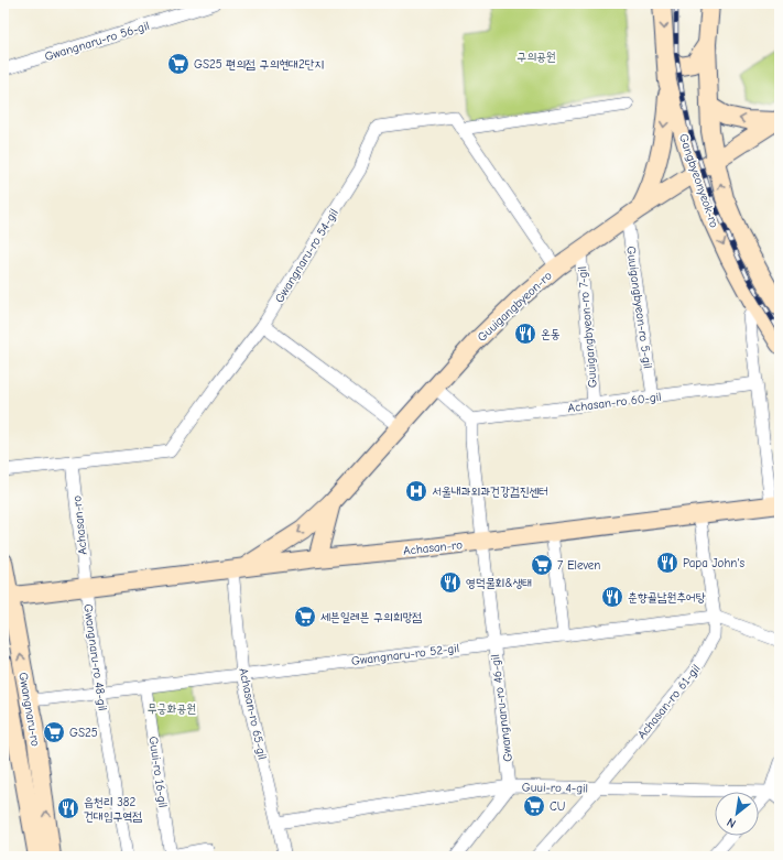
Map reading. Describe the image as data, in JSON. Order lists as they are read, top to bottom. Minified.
{"streets":{"main road":["Gangbyeonyeok-ro","Guuigangbyeon-ro","Achasan-ro","Gwangnaru-ro"],"street":["Gwangnaru-ro 56-gil","Gwangnaru-ro 54-gil","Guuigangbyeon-ro 5-gil","Guuigangbyeon-ro 7-gil","Achasan-ro 60-gil","Gwangnaru-ro 52-gil","Gwangnaru-ro 48-gil","Achasan-ro 61-gil","Gwangnaru-ro 46-gil","Achasan-ro 65-gil","Guui-ro 16-gil","Guui-ro 4-gil"]},"crossings":[["Gangbyeonyeok-ro","Guuigangbyeon-ro"],["Gwangnaru-ro 54-gil","Guuigangbyeon-ro"],["Gwangnaru-ro 54-gil","Achasan-ro"],["Guuigangbyeon-ro","Guuigangbyeon-ro 5-gil"],["Guuigangbyeon-ro","Guuigangbyeon-ro 7-gil"],["Guuigangbyeon-ro","Achasan-ro"],["Guuigangbyeon-ro 5-gil","Achasan-ro 60-gil"],["Guuigangbyeon-ro 7-gil","Achasan-ro 60-gil"],["Achasan-ro 60-gil","Gwangnaru-ro 46-gil"],["Achasan-ro","Gwangnaru-ro 48-gil"],["Achasan-ro","Achasan-ro 61-gil"],["Achasan-ro","Gwangnaru-ro 46-gil"],["Achasan-ro","Gwangnaru-ro"],["Achasan-ro","Achasan-ro 65-gil"],["Gwangnaru-ro 52-gil","Gwangnaru-ro 48-gil"],["Gwangnaru-ro 52-gil","Achasan-ro 61-gil"],["Gwangnaru-ro 52-gil","Gwangnaru-ro 46-gil"],["Gwangnaru-ro 52-gil","Gwangnaru-ro"],["Gwangnaru-ro 52-gil","Achasan-ro 65-gil"],["Gwangnaru-ro 52-gil","Guui-ro 16-gil"],["Achasan-ro 61-gil","Guui-ro 4-gil"],["Gwangnaru-ro 46-gil","Guui-ro 4-gil"],["Achasan-ro 65-gil","Guui-ro 4-gil"]],"parks":["구의공원","무궁화공원"],"places":{"supermarket":["GS25 편의점 구의현대2단지","7 Eleven","세븐일레븐 구의희망점","GS25","CU"],"restaurant":["온동","Papa John's","영덕물회&생태","춘향골남원추어탕","읍천리 382 건대입구역점"],"hospital":["서울내과외과건강검진센터"]},"north":"bottom left"}
